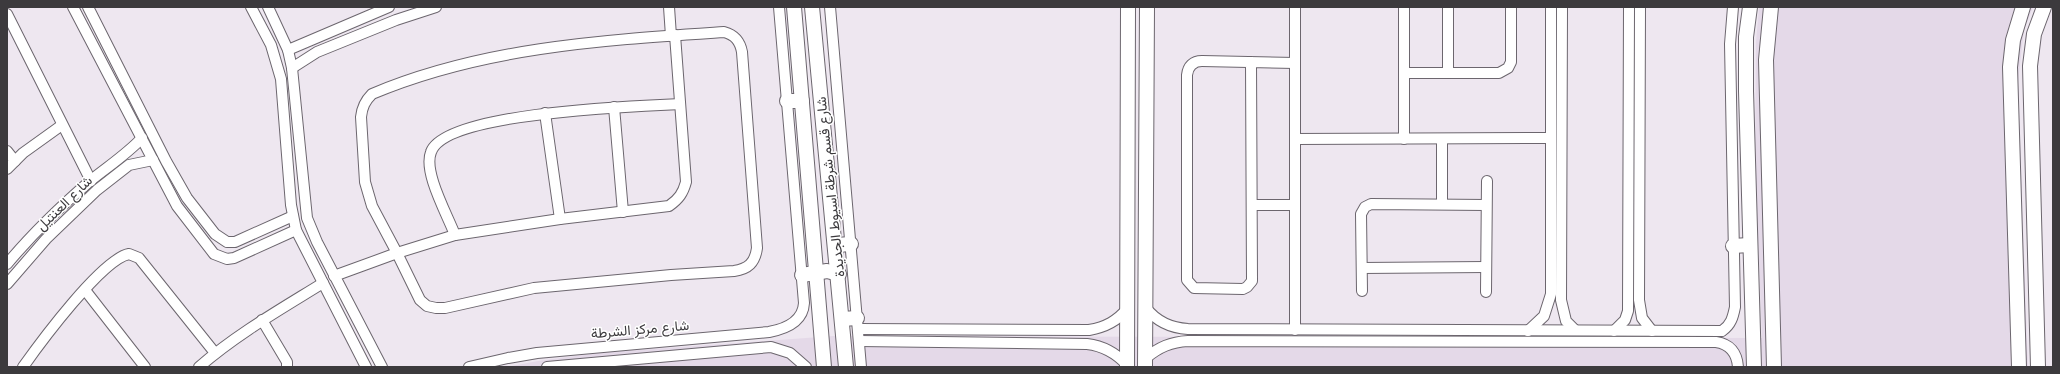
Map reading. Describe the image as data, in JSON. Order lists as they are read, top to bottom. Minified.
{"streets":{"main road":["شارع قسم شرطة اسيوط الجديدة"],"street":["شارع العنتيل","شارع مركز الشرطة"]}}
